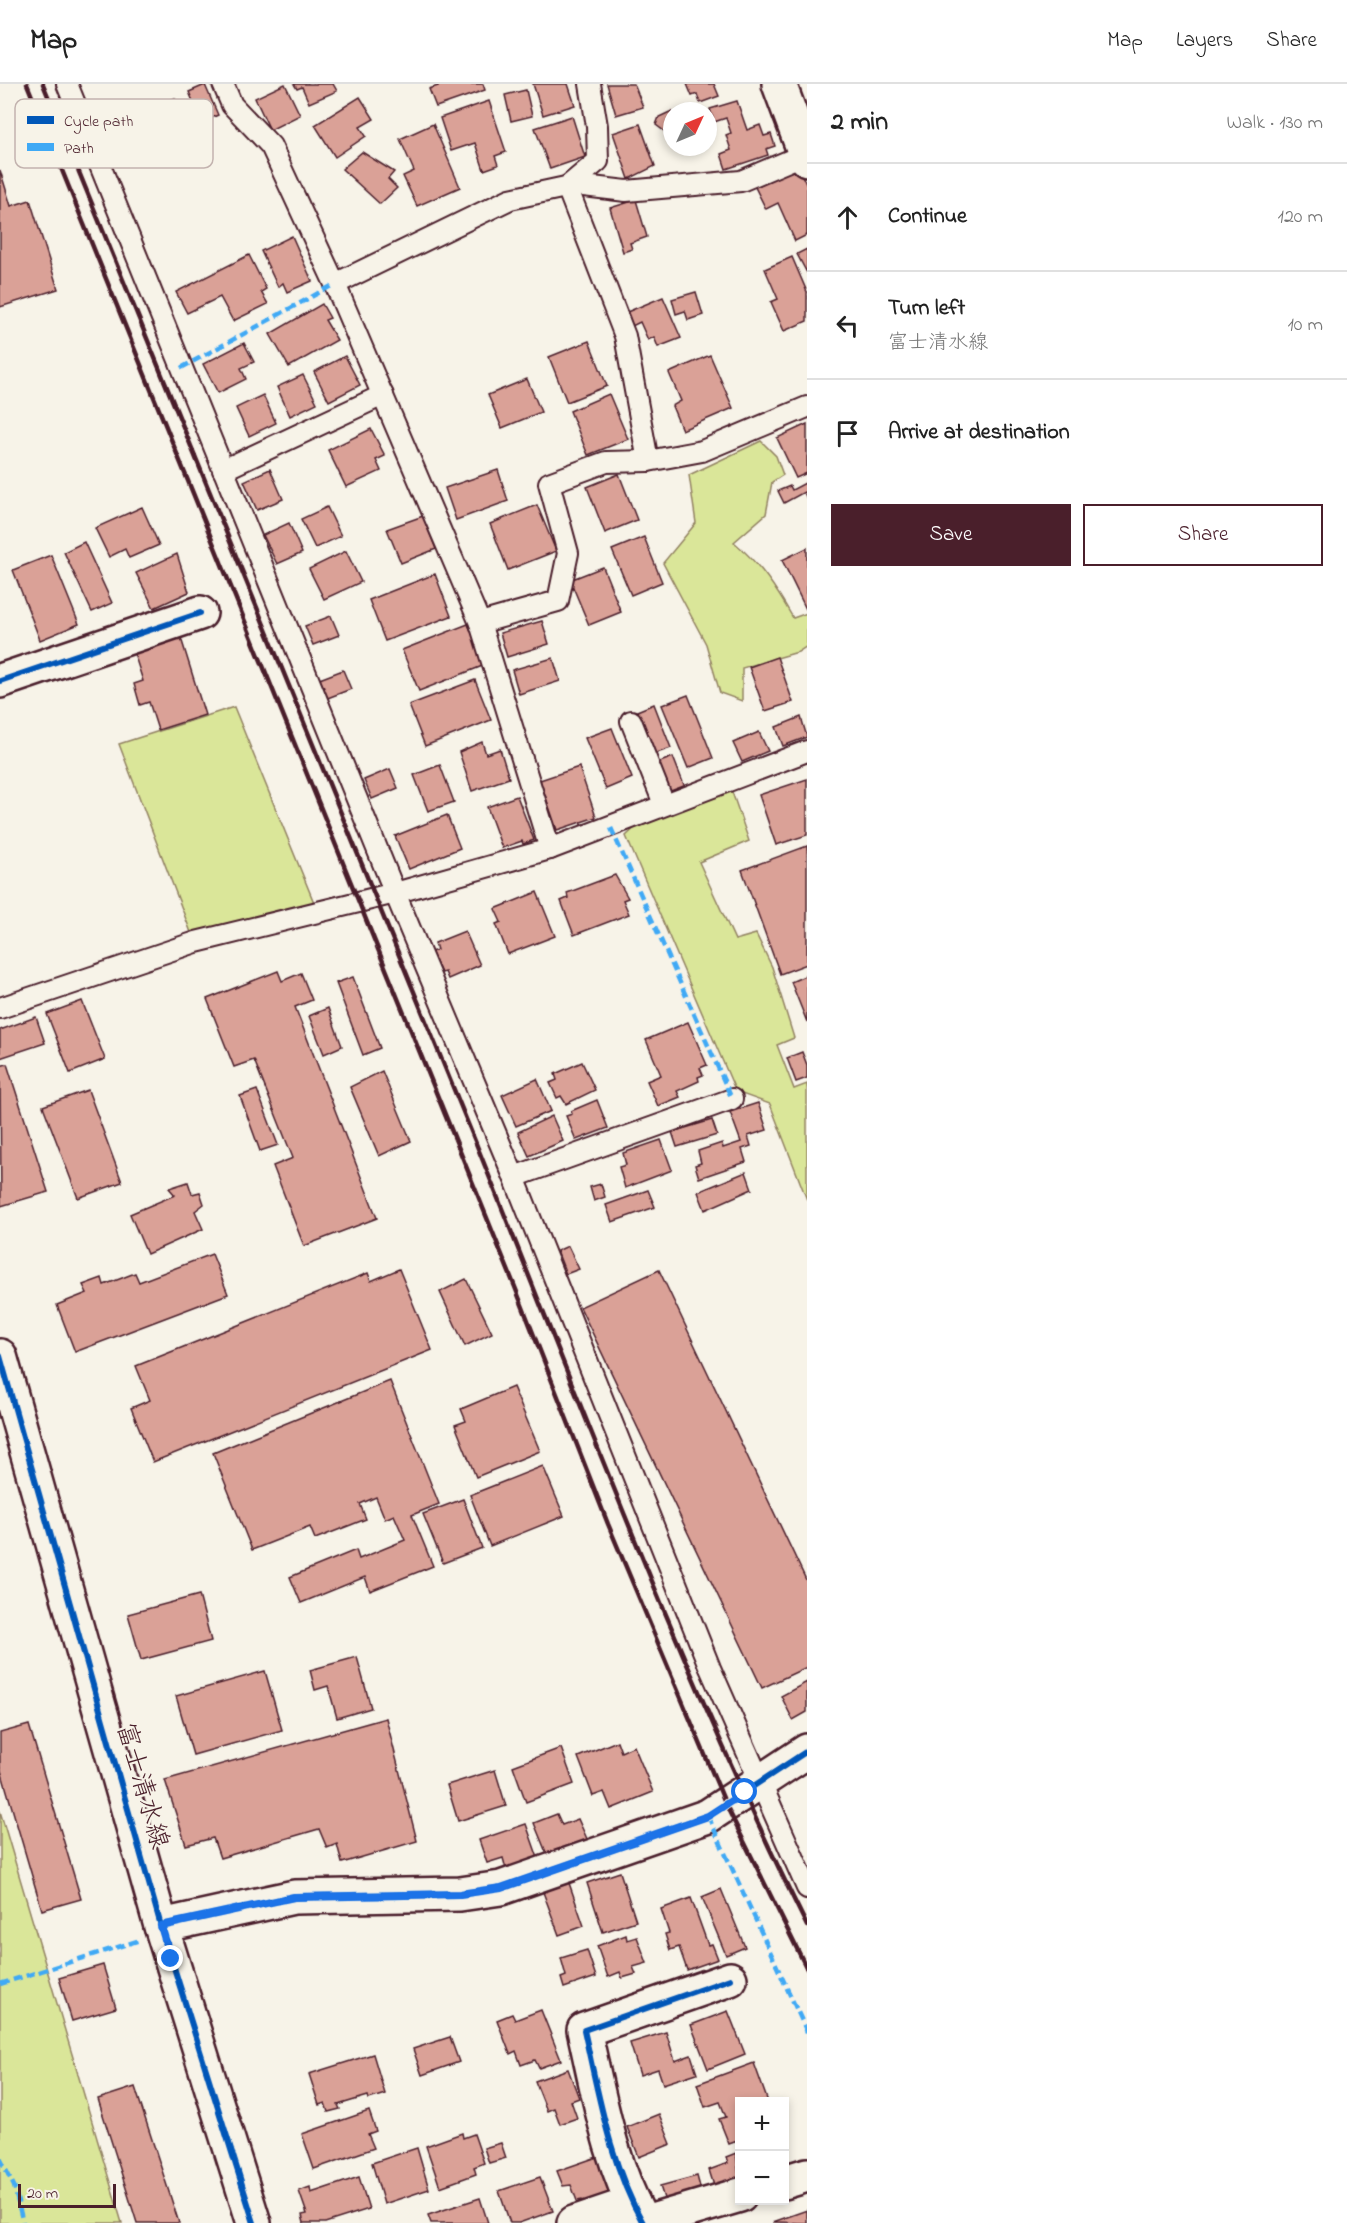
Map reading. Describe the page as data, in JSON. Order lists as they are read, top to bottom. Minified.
{"streets":{"street":["富士清水線"]},"legend":["Cycle path","Path"],"scale_bar":"20 m","north":"top right","page":{"header":"Map","nav":["Map","Layers","Share"],"heading":["2 min","Walk · 130 m"],"list":[["Continue","120 m"],["Turn left","富士清水線","10 m"],"Arrive at destination"],"buttons":["Save","Share"],"map_buttons":["+","−"],"scale":"20 m"}}
